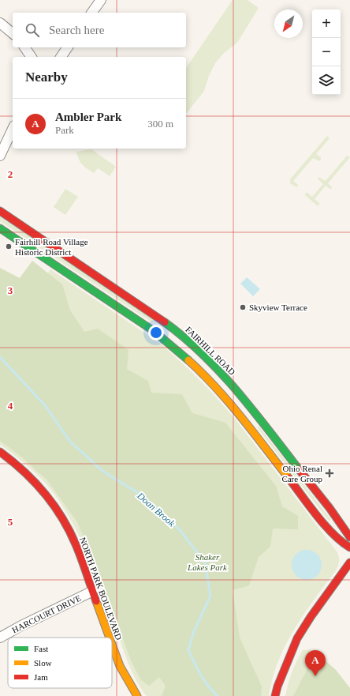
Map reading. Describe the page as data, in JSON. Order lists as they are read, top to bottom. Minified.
{"streets":{"main road":["FAIRHILL ROAD","NORTH PARK BOULEVARD"],"street":["HARCOURT DRIVE"]},"crossings":[["NORTH PARK BOULEVARD","HARCOURT DRIVE"]],"water":["Doan Brook"],"parks":["Shaker Lakes Park"],"places":{"other":["Fairhill Road Village Historic District","Skyview Terrace"],"health":["Ohio Renal Care Group"]},"legend":["Fast","Slow","Jam"],"north":"bottom left","page":{"map_buttons":["+","−"],"search":"Search here","heading":"Nearby","list":[{"mark":"A","name":"Ambler Park","note":"Park","value":"300 m"}],"pins":"A"},"grid":{"rows":["2","3","4","5"]}}
